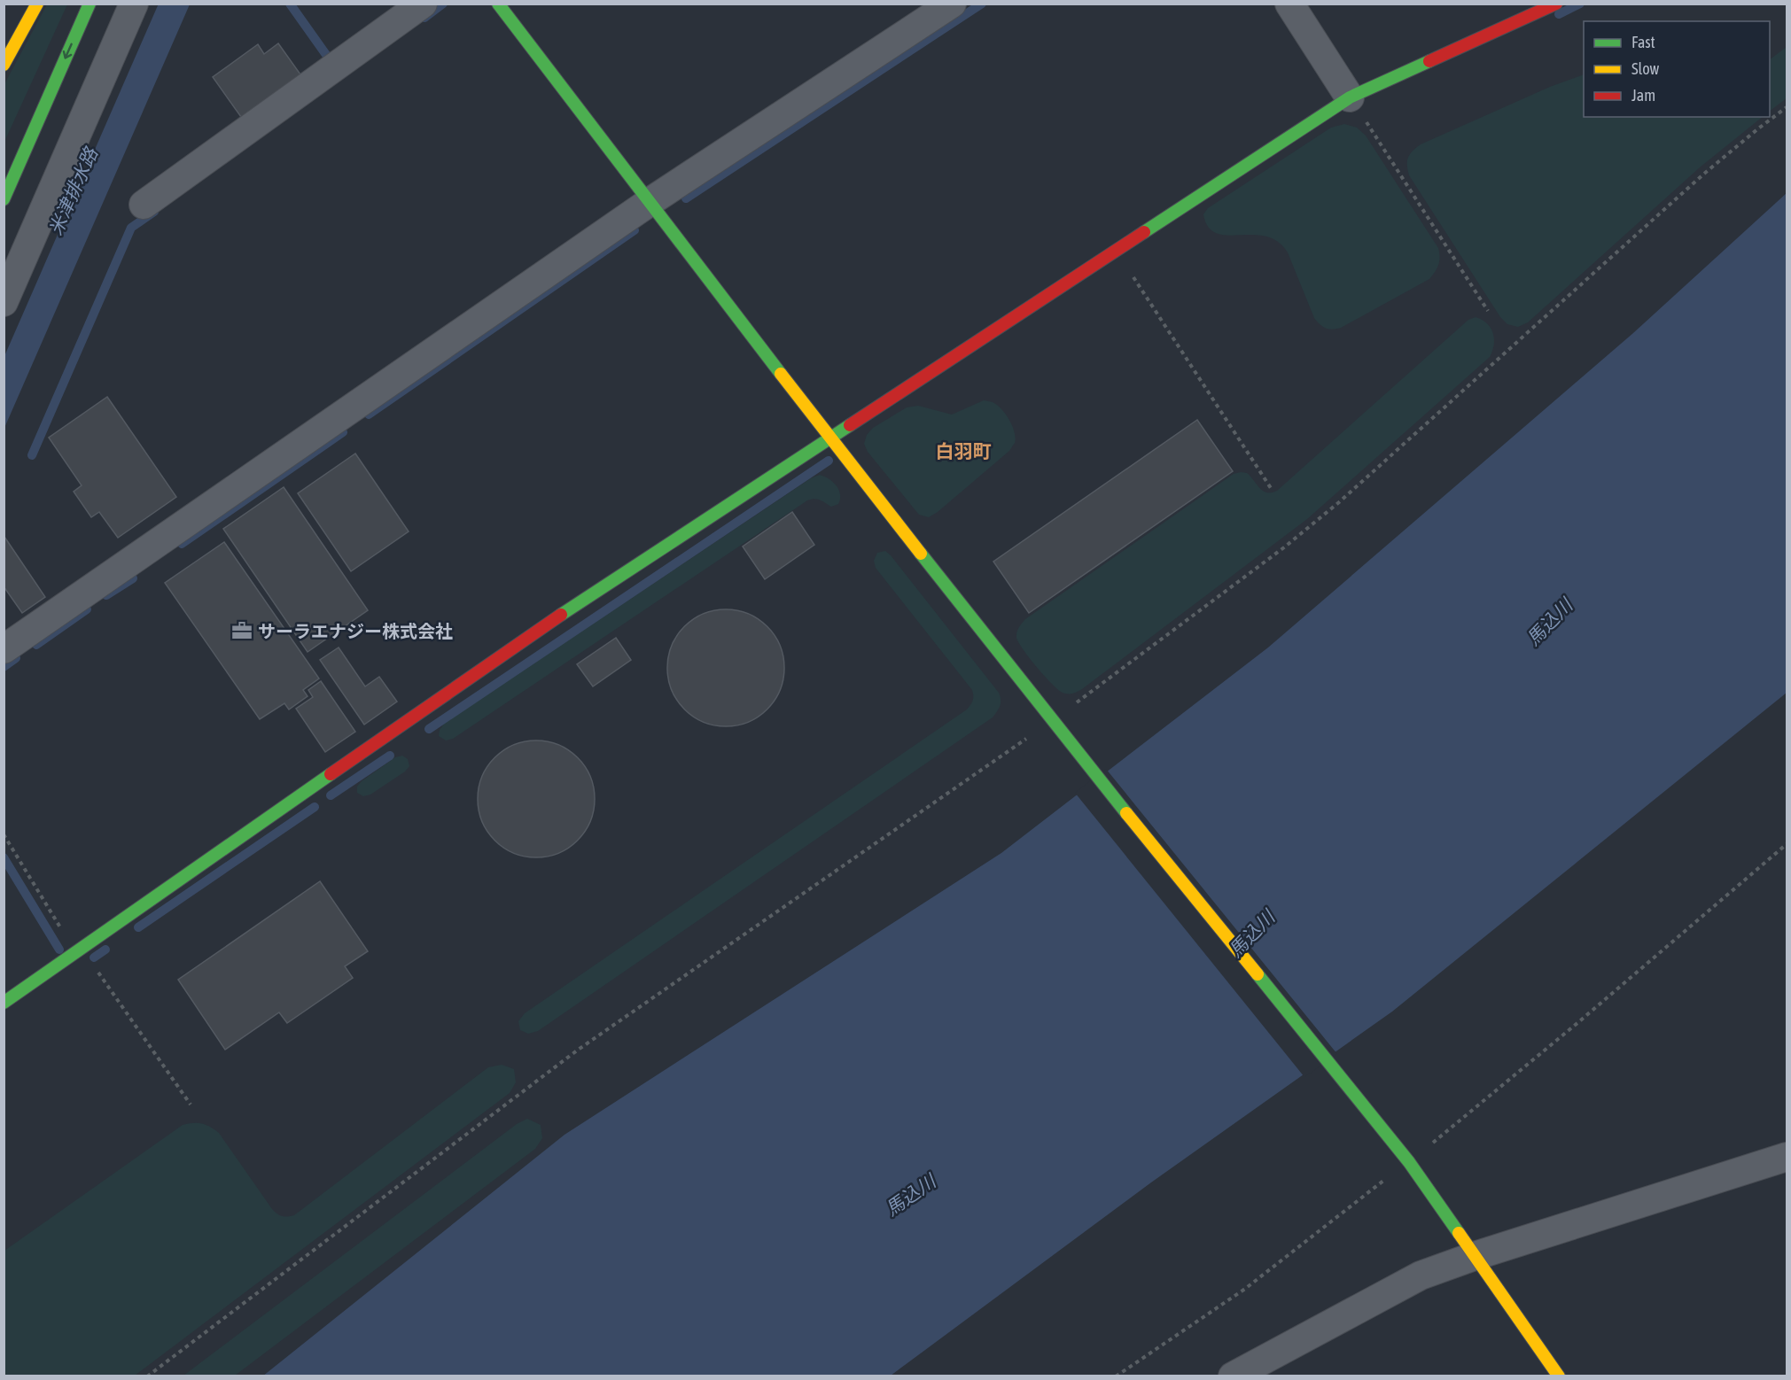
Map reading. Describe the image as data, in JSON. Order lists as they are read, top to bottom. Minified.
{"districts":["白羽町"],"water":["米津排水路","馬込川"],"places":{"office":["サーラエナジー株式会社"]},"legend":["Fast","Slow","Jam"]}
